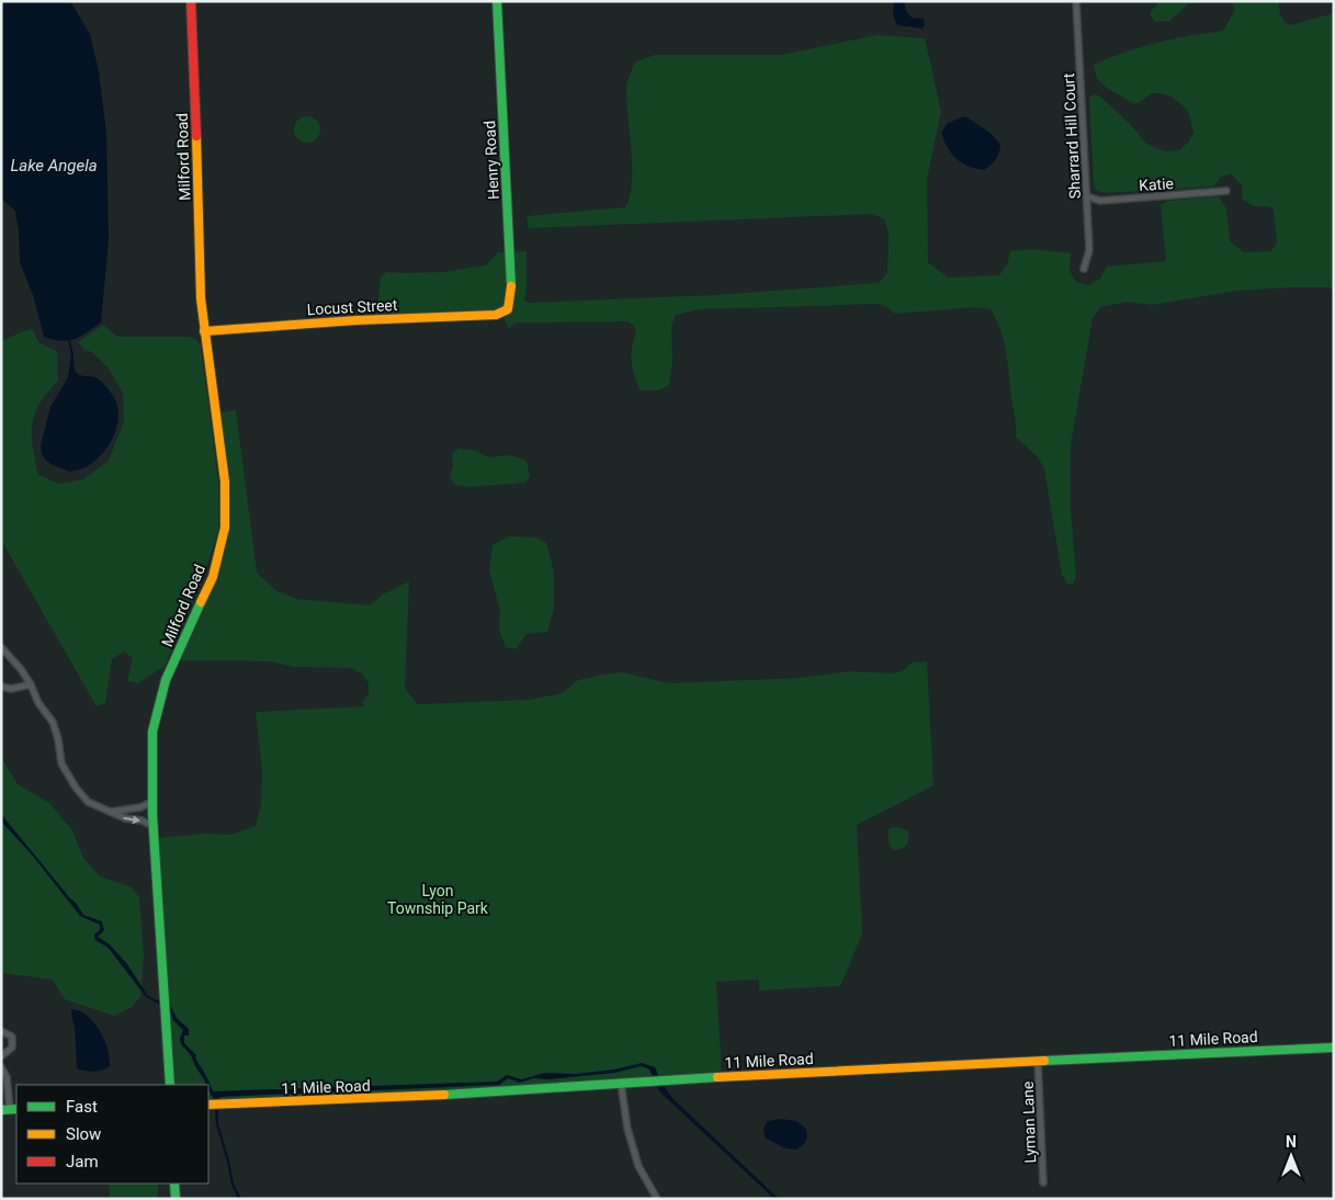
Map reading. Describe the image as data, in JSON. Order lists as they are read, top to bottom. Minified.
{"streets":{"street":["Sharrard Hill Court","Milford Road","Henry Road","Katie","Locust Street","11 Mile Road","Lyman Lane"]},"crossings":[["Sharrard Hill Court","Katie"],["Milford Road","Locust Street"],["Henry Road","Locust Street"],["11 Mile Road","Lyman Lane"]],"water":["Lake Angela"],"parks":["Lyon Township Park"],"legend":["Fast","Slow","Jam"],"north":"top"}
